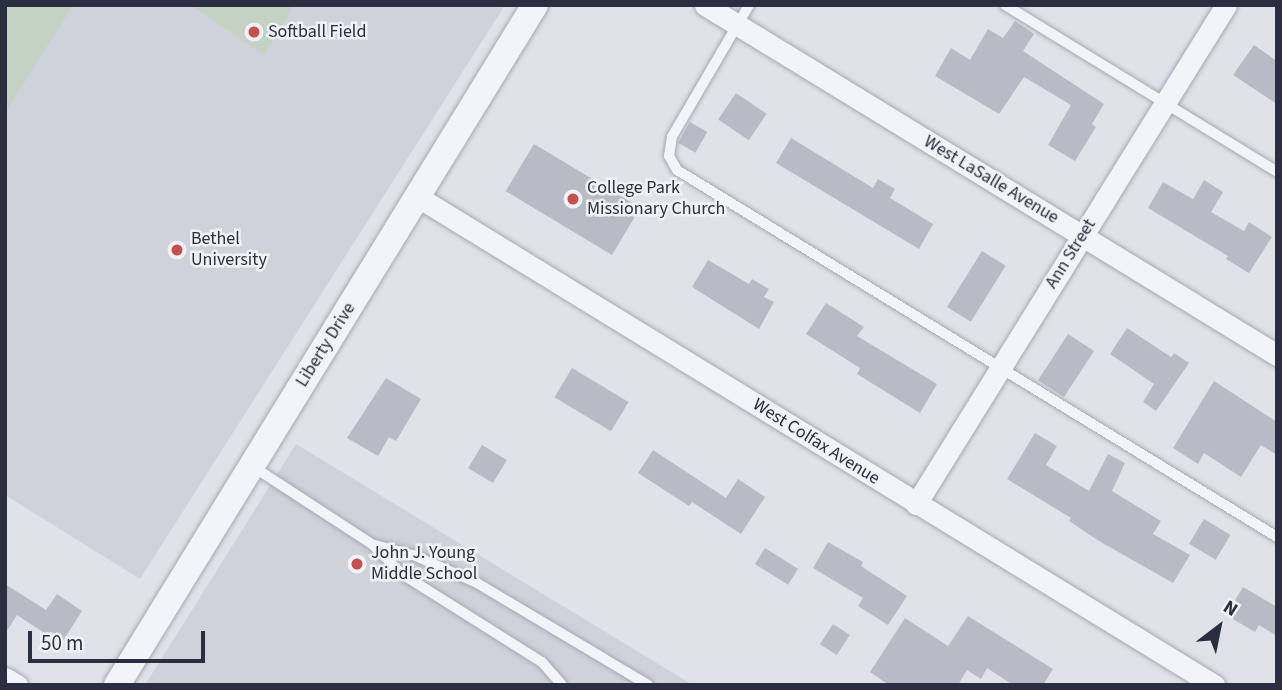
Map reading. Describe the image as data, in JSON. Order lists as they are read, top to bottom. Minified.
{"streets":{"street":["West LaSalle Avenue","Ann Street","Liberty Drive","West Colfax Avenue"]},"crossings":[["West LaSalle Avenue","Ann Street"],["Ann Street","West Colfax Avenue"],["Liberty Drive","West Colfax Avenue"]],"places":["Softball Field","College Park Missionary Church","Bethel University","John J. Young Middle School"],"scale_bar":"50 m","north":"top right"}
